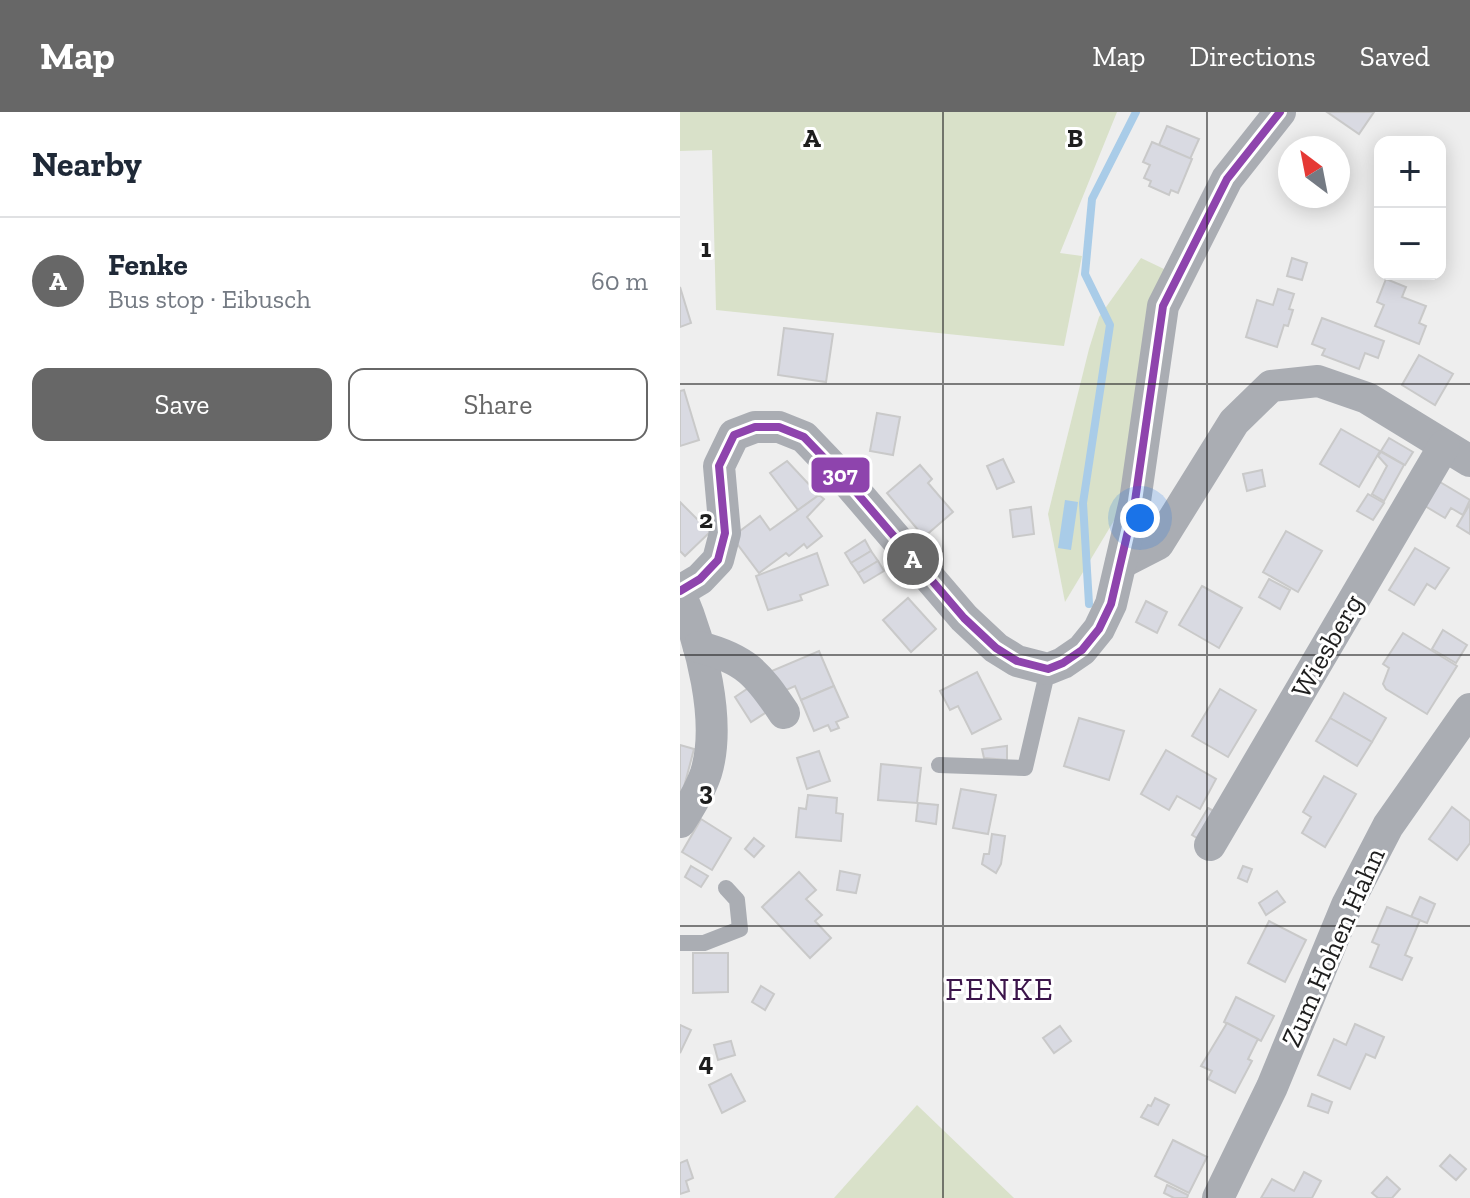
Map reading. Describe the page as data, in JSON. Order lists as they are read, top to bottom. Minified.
{"streets":{"street":["Wiesberg","Zum Hohen Hahn"]},"districts":["FENKE"],"lines":["transit line 307"],"north":"top left","page":{"header":"Map","nav":["Map","Directions","Saved"],"heading":"Nearby","map_buttons":["+","−"],"list":[{"mark":"A","name":"Fenke","note":"Bus stop · Eibusch","value":"60 m"}],"buttons":["Save","Share"],"pins":"A"},"grid":{"columns":["A","B"],"rows":["1","2","3","4"]}}
